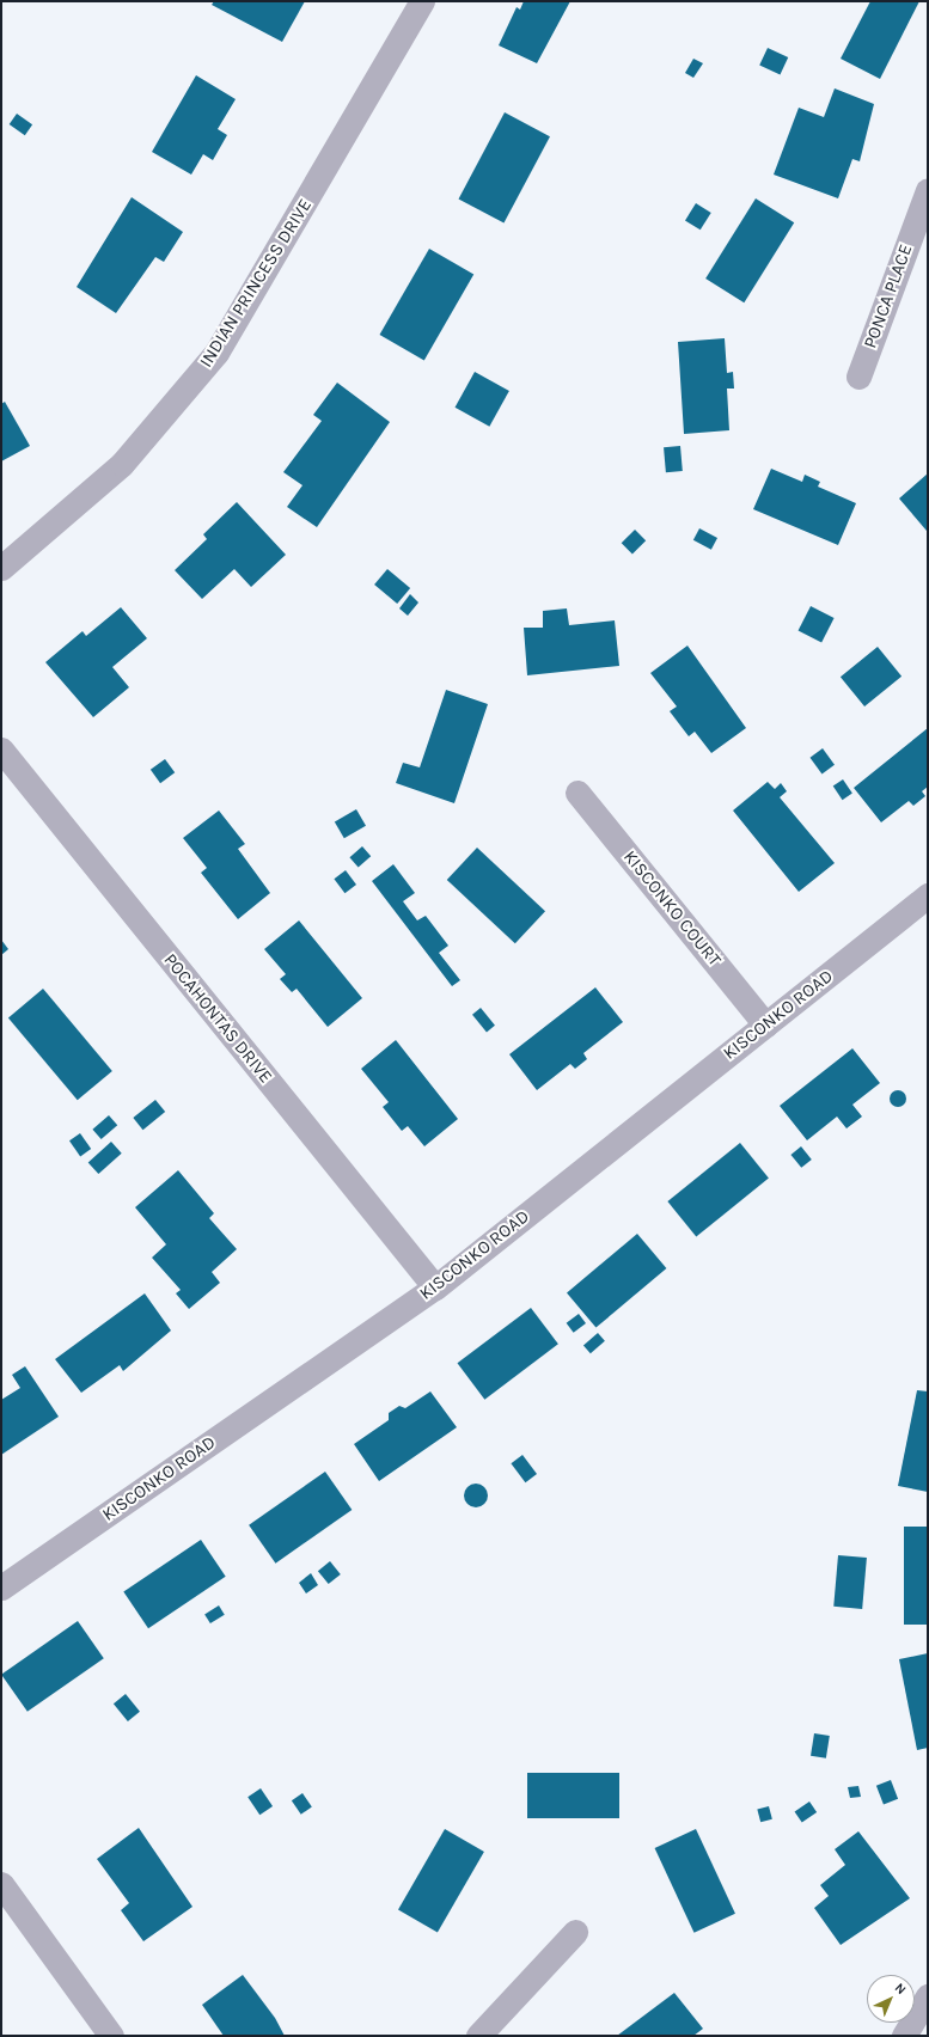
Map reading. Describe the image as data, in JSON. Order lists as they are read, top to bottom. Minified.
{"streets":{"street":["INDIAN PRINCESS DRIVE","PONCA PLACE","KISCONKO COURT","KISCONKO ROAD","POCAHONTAS DRIVE"]},"crossings":[["KISCONKO COURT","KISCONKO ROAD"],["KISCONKO ROAD","POCAHONTAS DRIVE"]],"north":"top right"}
